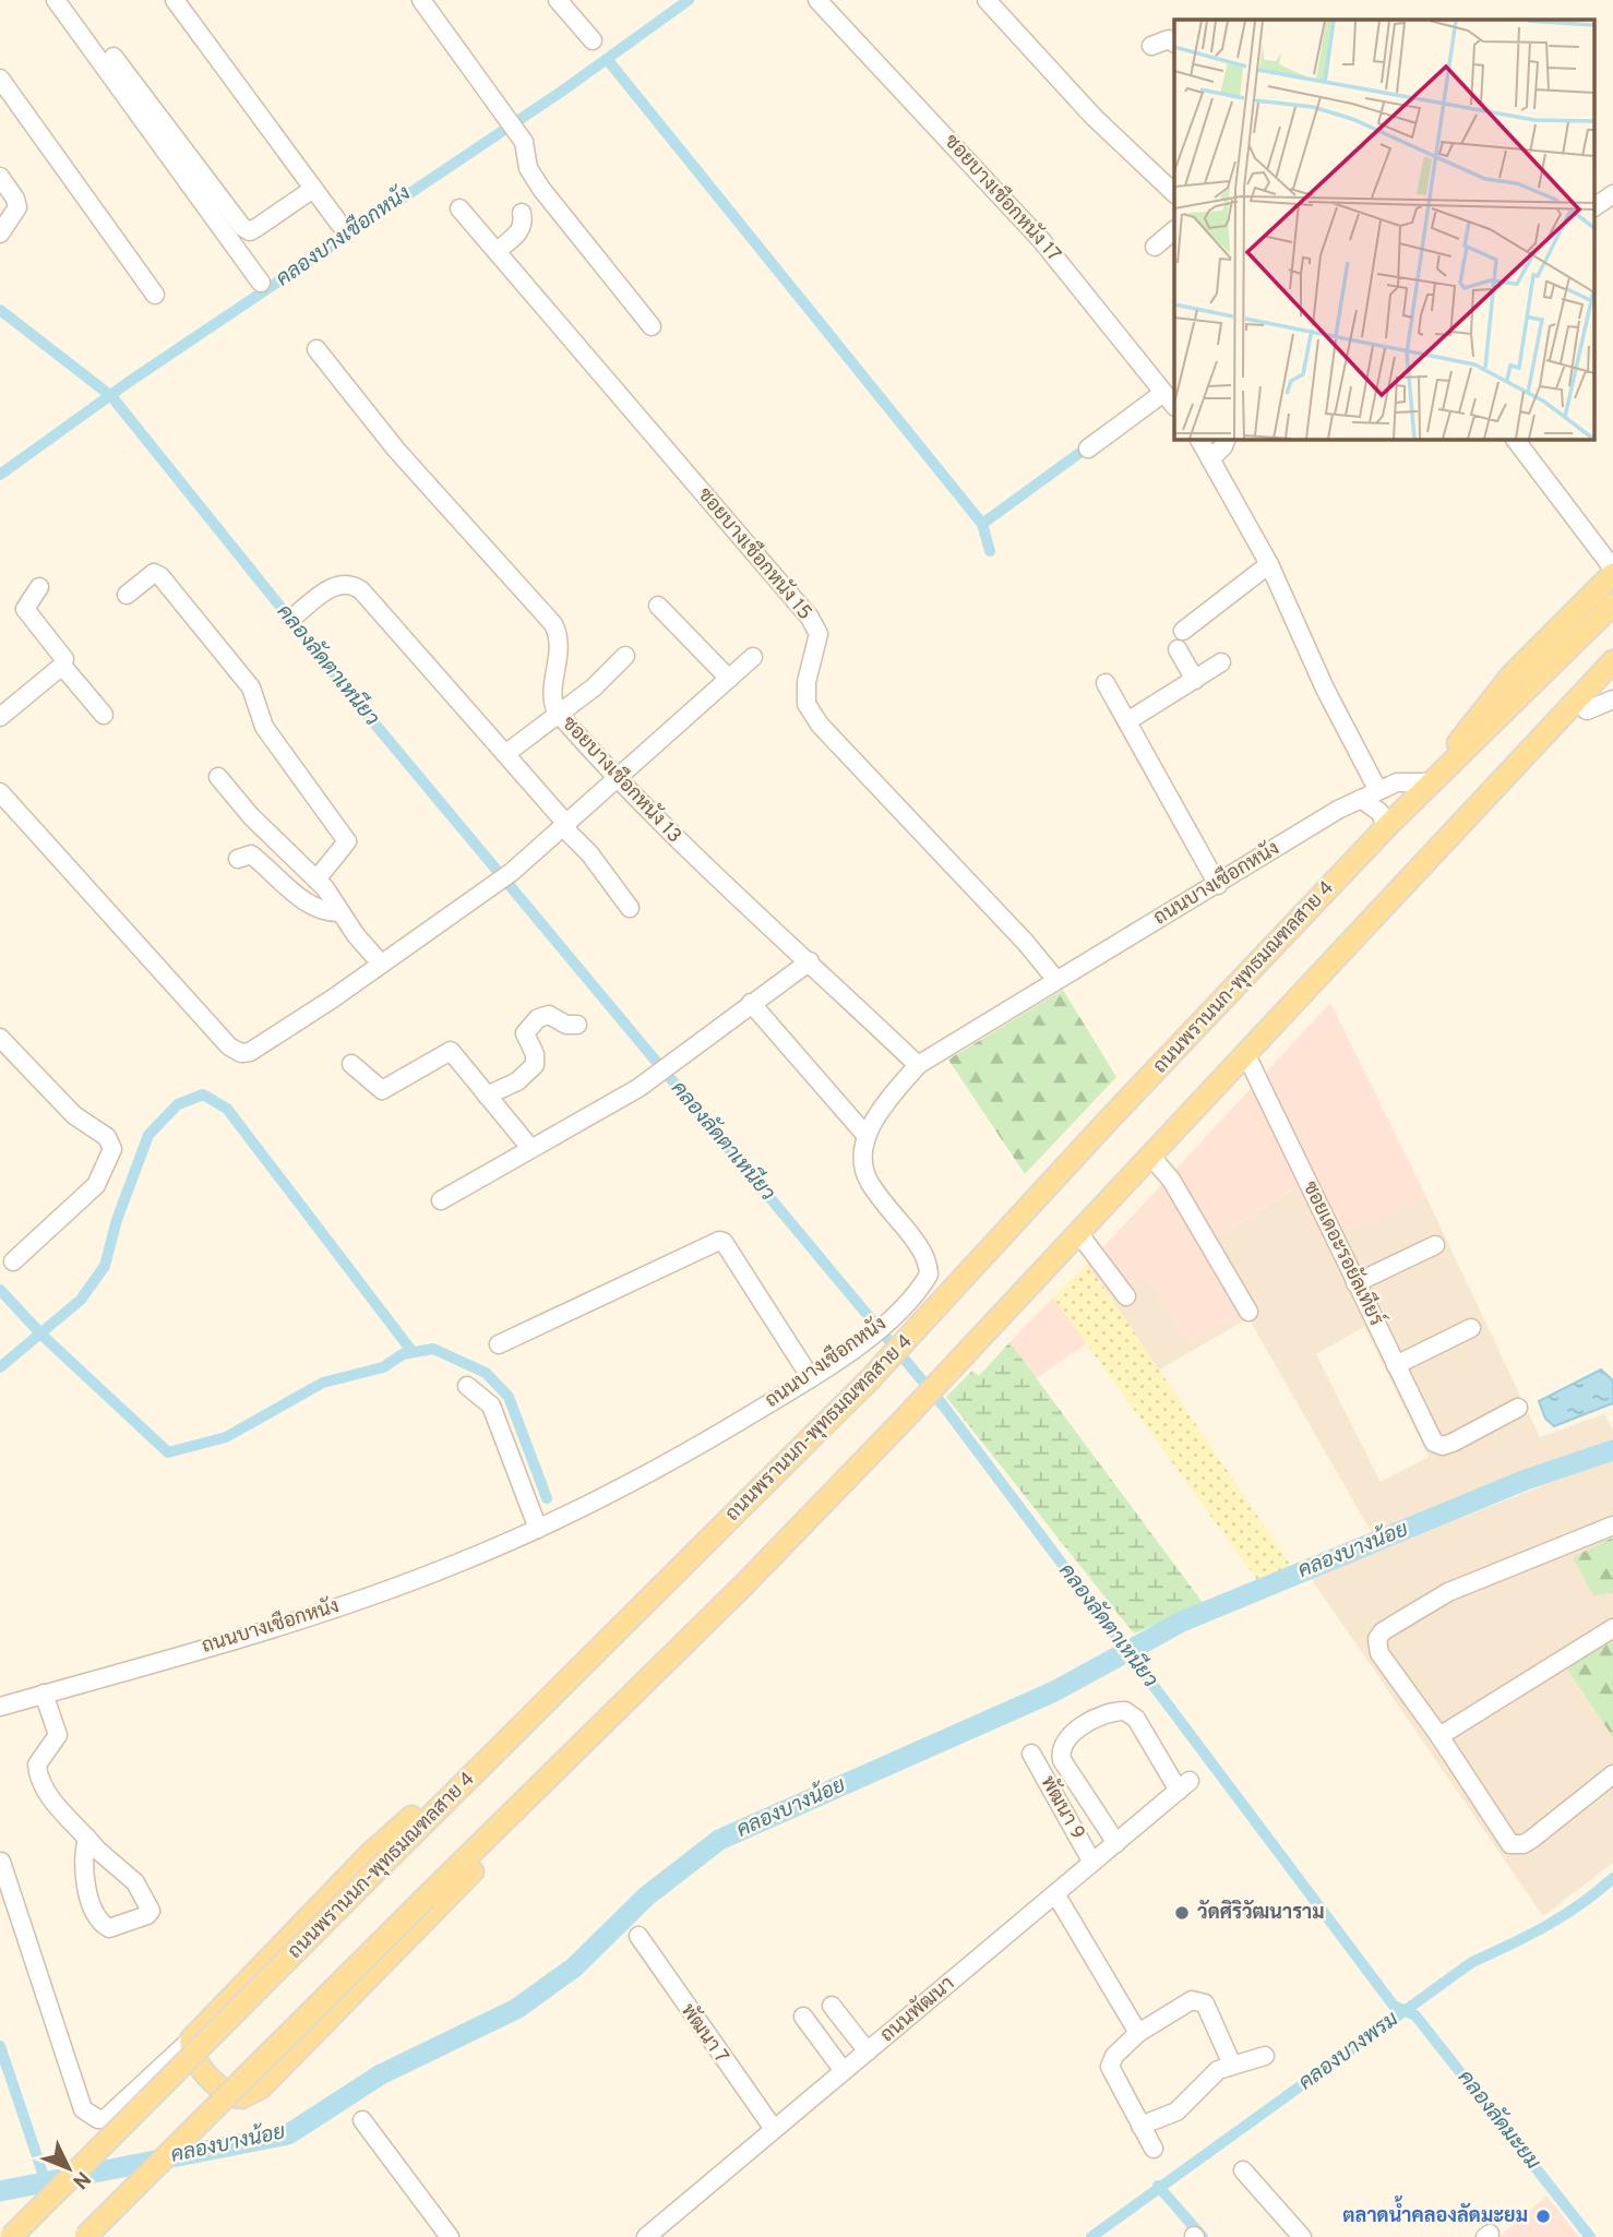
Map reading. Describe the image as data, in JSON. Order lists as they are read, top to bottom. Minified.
{"streets":{"main road":["ถนนพรานนก-พุทธมณฑลสาย 4"],"street":["ซอยบางเชือกหนัง 17","ซอยบางเชือกหนัง 15","ซอยบางเชือกหนัง 13","ถนนบางเชือกหนัง","ซอยเดอะรอยัลเทียร์","พัฒนา 9","ถนนพัฒนา","พัฒนา 7"]},"crossings":[["ซอยบางเชือกหนัง 15","ถนนบางเชือกหนัง"],["ซอยบางเชือกหนัง 13","ถนนบางเชือกหนัง"],["ถนนบางเชือกหนัง","ถนนพรานนก-พุทธมณฑลสาย 4"],["พัฒนา 9","ถนนพัฒนา"],["ถนนพัฒนา","พัฒนา 7"]],"water":["คลองบางเชือกหนัง","คลองลัดตาเหนียว","คลองบางน้อย","คลองบางพรม","คลองลัดมะยม"],"places":["วัดศิริวัฒนาราม","ตลาดน้ำคลองลัดมะยม"],"north":"bottom right"}
